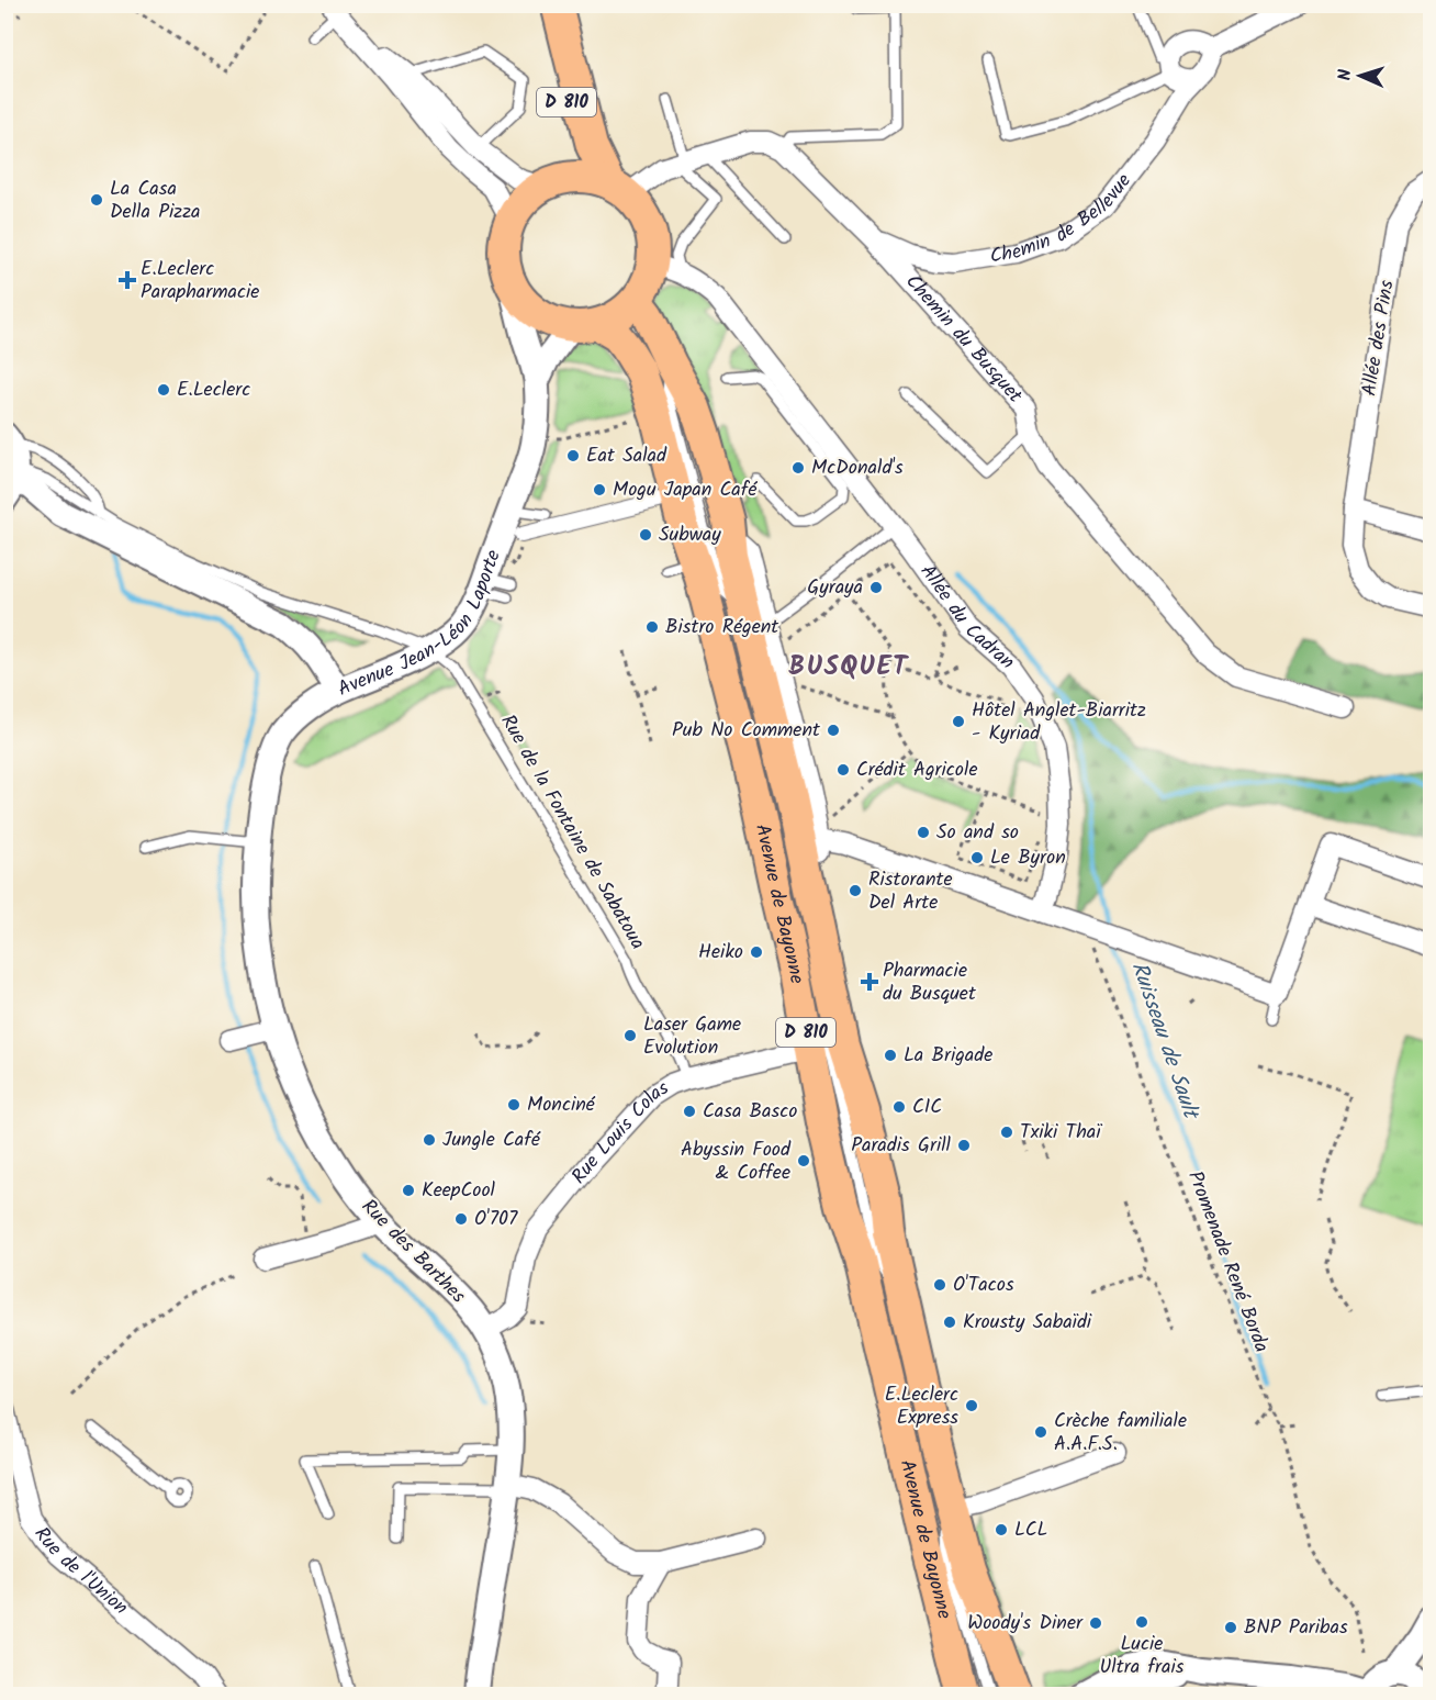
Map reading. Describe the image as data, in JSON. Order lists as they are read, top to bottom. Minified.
{"streets":{"main road":["D 810","Avenue de Bayonne"],"street":["Chemin de Bellevue","Allée des Pins","Chemin du Busquet","Avenue Jean-Léon Laporte","Allée du Cadran","Rue Louis Colas","Rue des Barthes","Rue de l'Union"],"lane":["Rue de la Fontaine de Sabatoua"],"path":["Promenade René Borda"]},"crossings":[["D 810","Avenue Jean-Léon Laporte"],["D 810","Allée du Cadran"],["D 810","Avenue de Bayonne"],["Chemin de Bellevue","Chemin du Busquet"],["Avenue Jean-Léon Laporte","Allée du Cadran"],["Avenue Jean-Léon Laporte","Rue de la Fontaine de Sabatoua"],["Avenue Jean-Léon Laporte","Avenue de Bayonne"],["Avenue Jean-Léon Laporte","Rue des Barthes"],["Allée du Cadran","Avenue de Bayonne"],["Rue de la Fontaine de Sabatoua","Rue Louis Colas"],["Avenue de Bayonne","Rue Louis Colas"],["Rue Louis Colas","Rue des Barthes"]],"districts":["BUSQUET"],"water":["Ruisseau de Sault"],"places":{"other":["La Casa Della Pizza","E.Leclerc","Eat Salad","McDonald's","Mogu Japan Café","Subway","Gyraya","Bistro Régent","Hôtel Anglet-Biarritz - Kyriad","Pub No Comment","Crédit Agricole","So and so","Le Byron","Ristorante Del Arte","Heiko","Laser Game Evolution","La Brigade","Monciné","CIC","Casa Basco","Txiki Thaï","Jungle Café","Paradis Grill","Abyssin Food & Coffee","KeepCool","O'707","O'Tacos","Krousty Sabaïdi","E.Leclerc Express","Crèche familiale A.A.F.S.","LCL","Lucie Ultra frais","Woody's Diner","BNP Paribas"],"health":["E.Leclerc Parapharmacie","Pharmacie du Busquet"]},"north":"left"}
